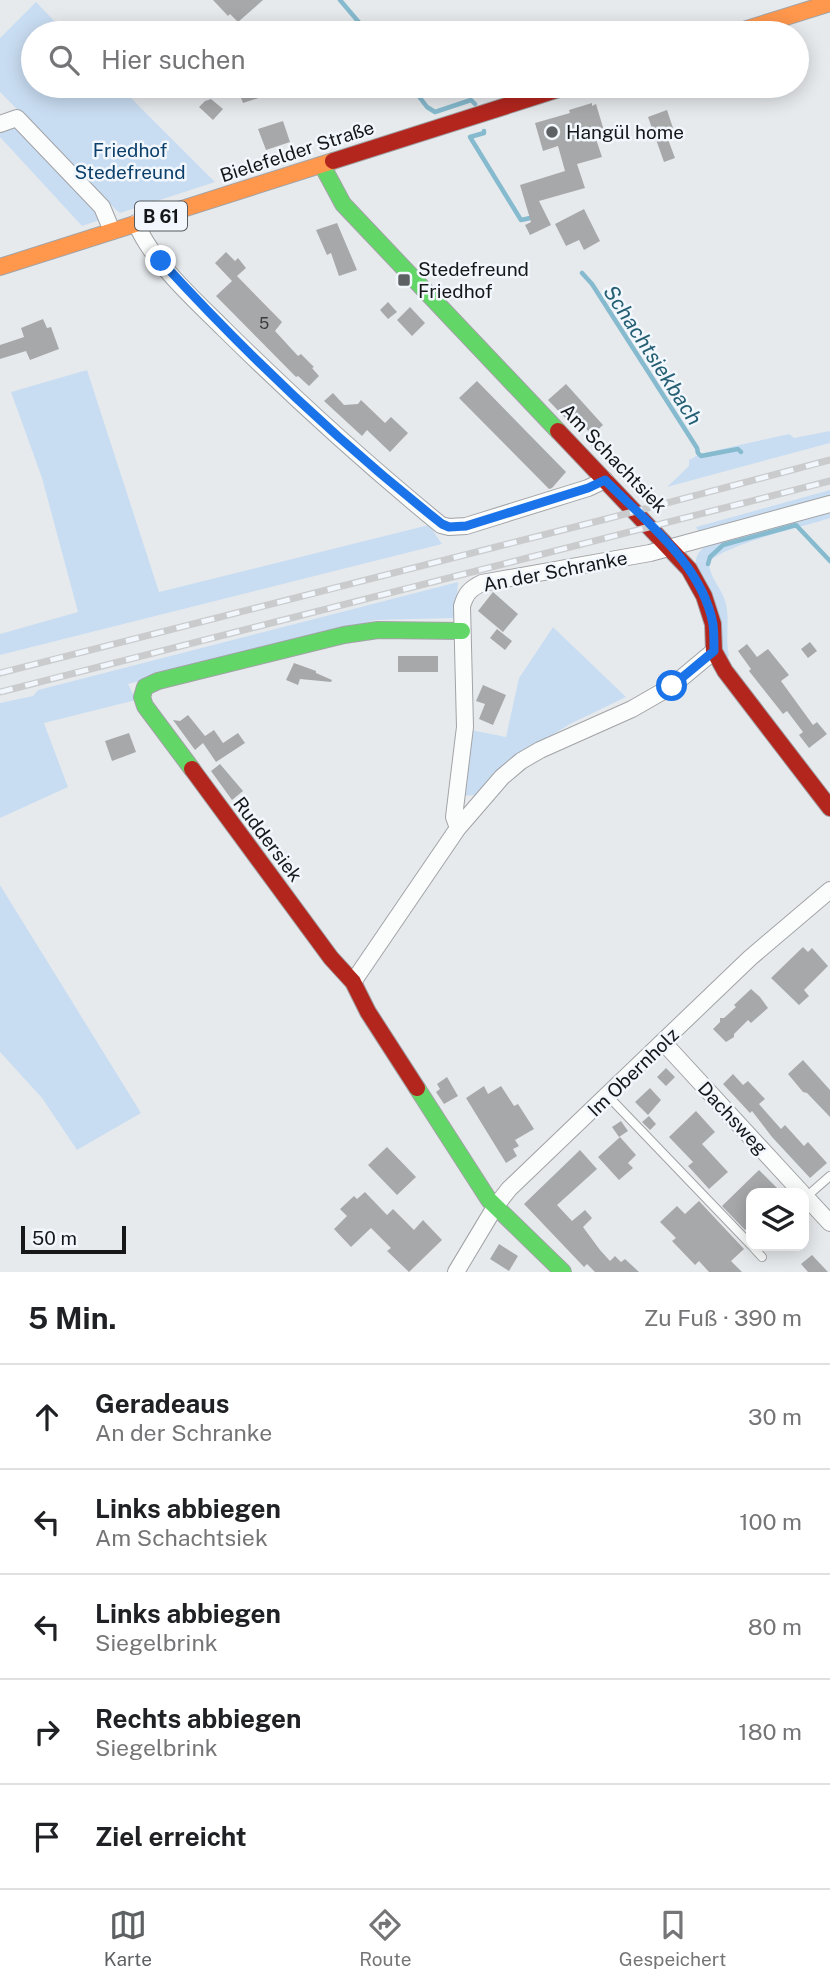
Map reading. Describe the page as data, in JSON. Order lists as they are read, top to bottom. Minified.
{"streets":{"street":["Bielefelder Straße","B 61","Am Schachtsiek","An der Schranke","Ruddersiek","Im Obernholz","Dachsweg"]},"crossings":[["Bielefelder Straße","Am Schachtsiek"],["Am Schachtsiek","An der Schranke"],["An der Schranke","Ruddersiek"],["Ruddersiek","Im Obernholz"],["Im Obernholz","Dachsweg"]],"water":["Schachtsiekbach"],"parks":["Friedhof Stedefreund"],"places":{"other":["Hangül home"],"transit":["Stedefreund Friedhof"]},"house_numbers":["5"],"scale_bar":"50 m","page":{"search":"Hier suchen","scale":"50 m","heading":["5 Min.","Zu Fuß · 390 m"],"list":[["Geradeaus","An der Schranke","30 m"],["Links abbiegen","Am Schachtsiek","100 m"],["Links abbiegen","Siegelbrink","80 m"],["Rechts abbiegen","Siegelbrink","180 m"],"Ziel erreicht"],"nav":["Karte","Route","Gespeichert"]}}
